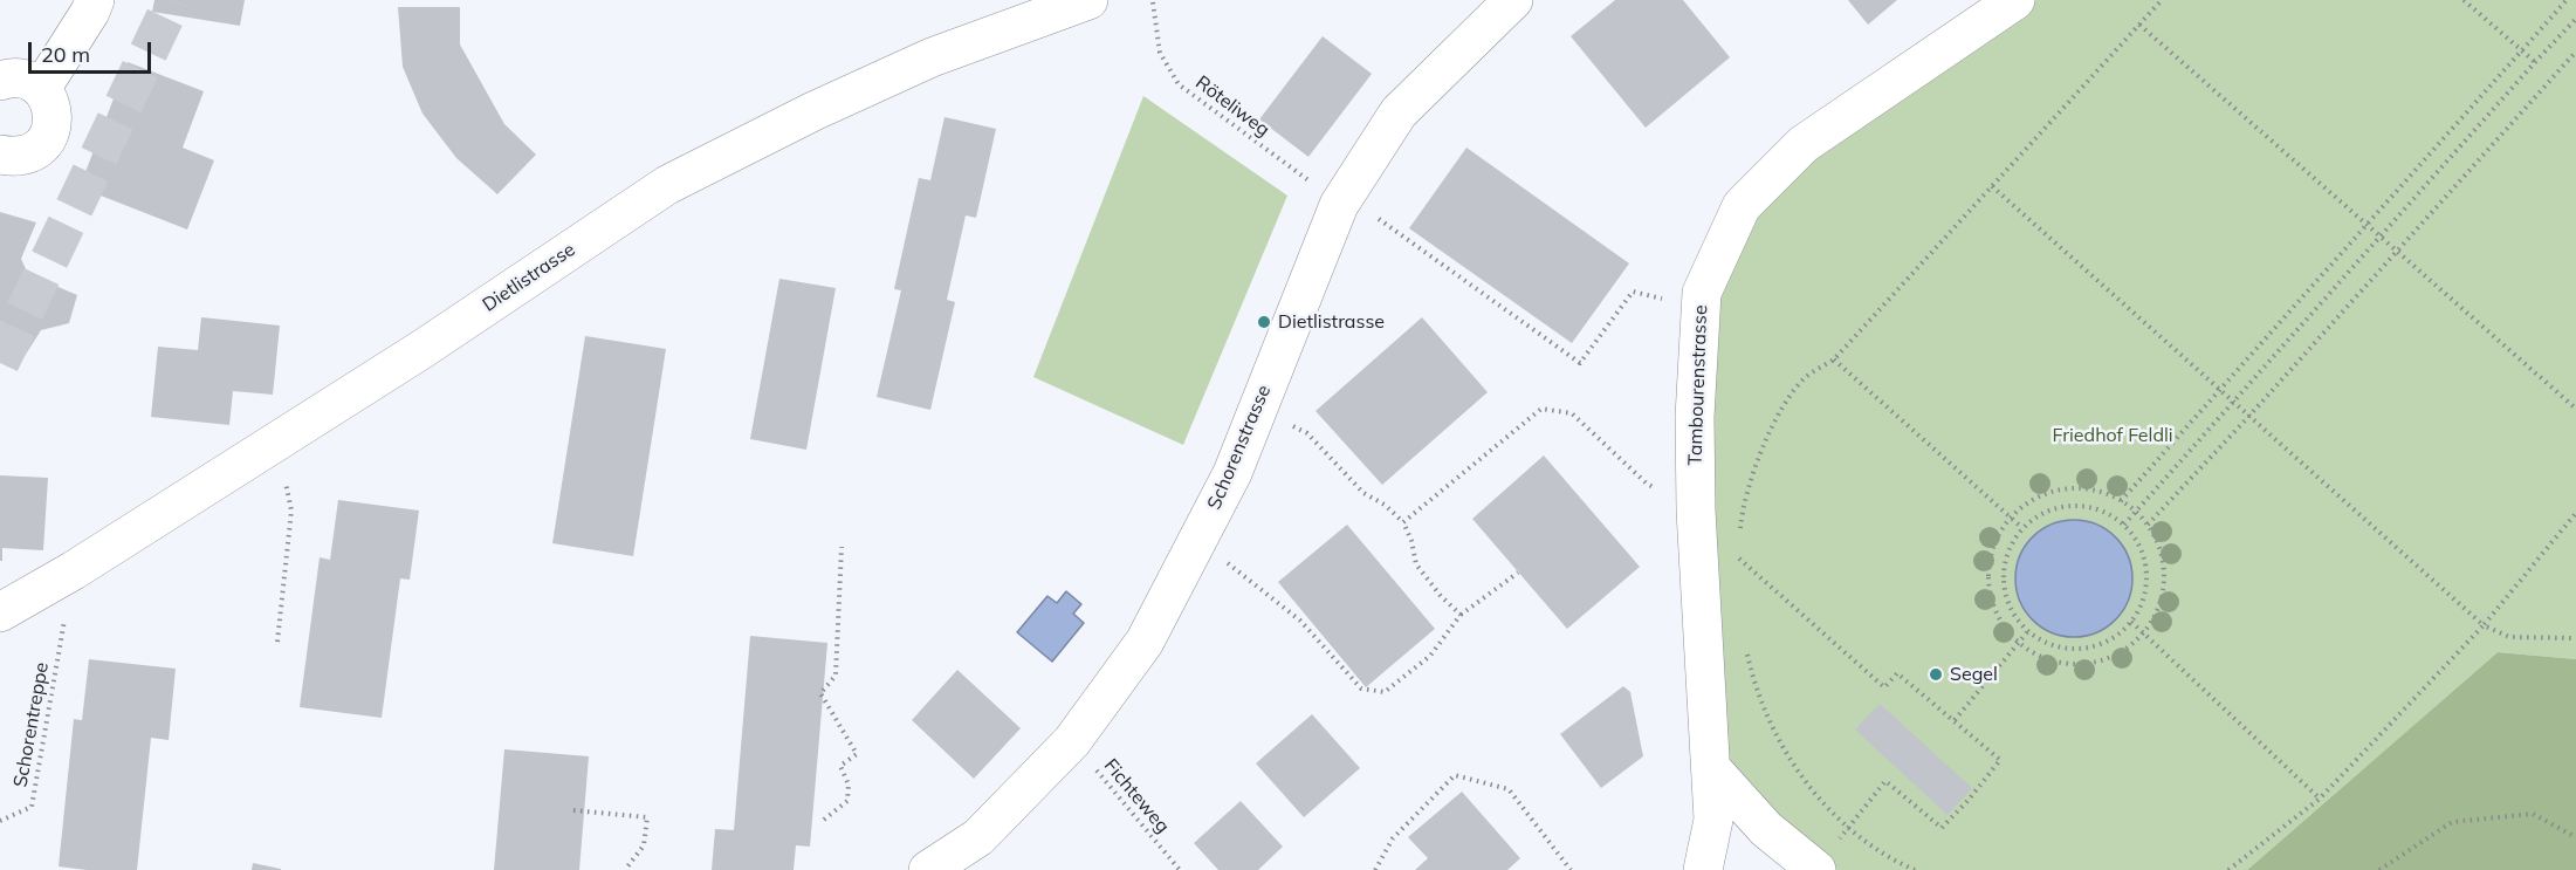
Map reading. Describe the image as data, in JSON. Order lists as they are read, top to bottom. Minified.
{"streets":{"street":["Dietlistrasse","Tambourenstrasse","Schorenstrasse"],"path":["Röteliweg","Schorentreppe","Fichteweg"]},"crossings":[["Röteliweg","Schorenstrasse"],["Schorenstrasse","Fichteweg"]],"parks":["Friedhof Feldli"],"places":["Dietlistrasse","Segel"],"scale_bar":"20 m"}
